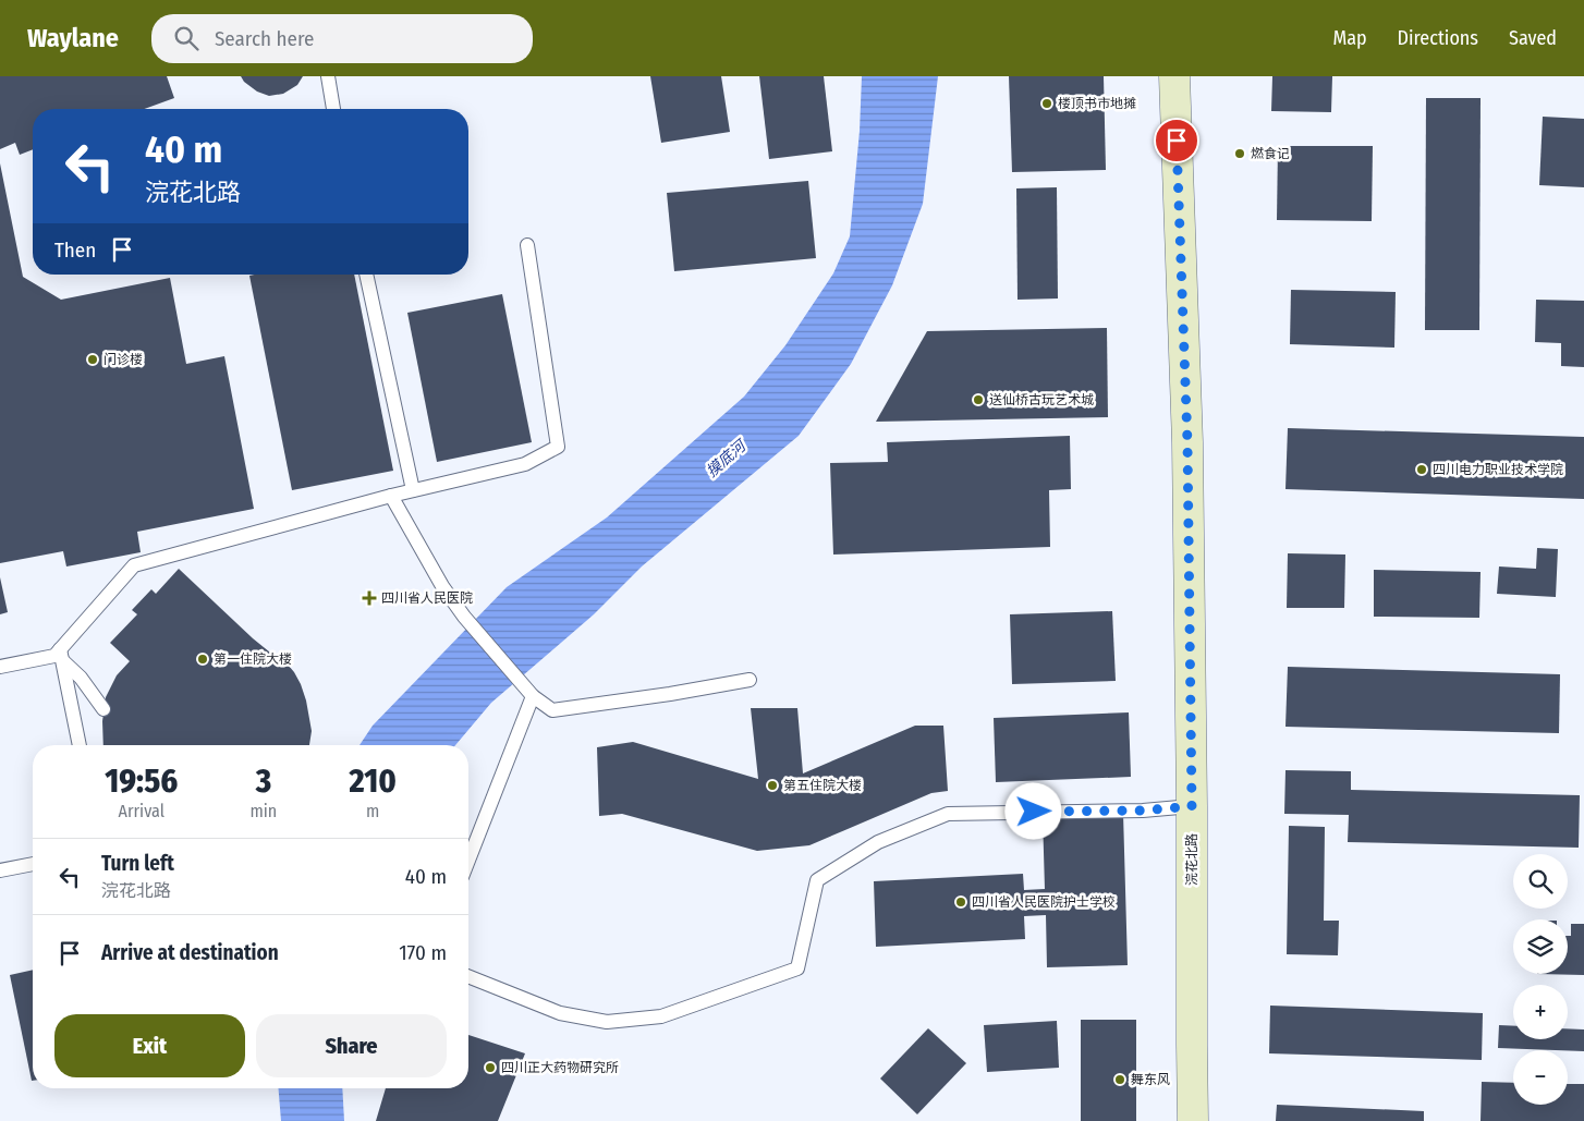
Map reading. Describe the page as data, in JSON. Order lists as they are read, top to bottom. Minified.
{"streets":{"street":["浣花北路"]},"water":["摸底河"],"places":{"other":["楼顶书市地摊","燃食记","门诊楼","送仙桥古玩艺术城","四川电力职业技术学院","第一住院大楼","第五住院大楼","四川省人民医院护士学校","四川正大药物研究所","舞东风"],"health":["四川省人民医院"]},"page":{"header":"Waylane","search":"Search here","nav":["Map","Directions","Saved"],"turn":["40 m","浣花北路"],"then":"Then","eta":["19:56","Arrival","3","min","210","m"],"list":[{"name":"Turn left","note":"浣花北路","value":"40 m"},{"name":"Arrive at destination","value":"170 m"}],"map_buttons":["+","−"],"buttons":["Exit","Share"]}}
